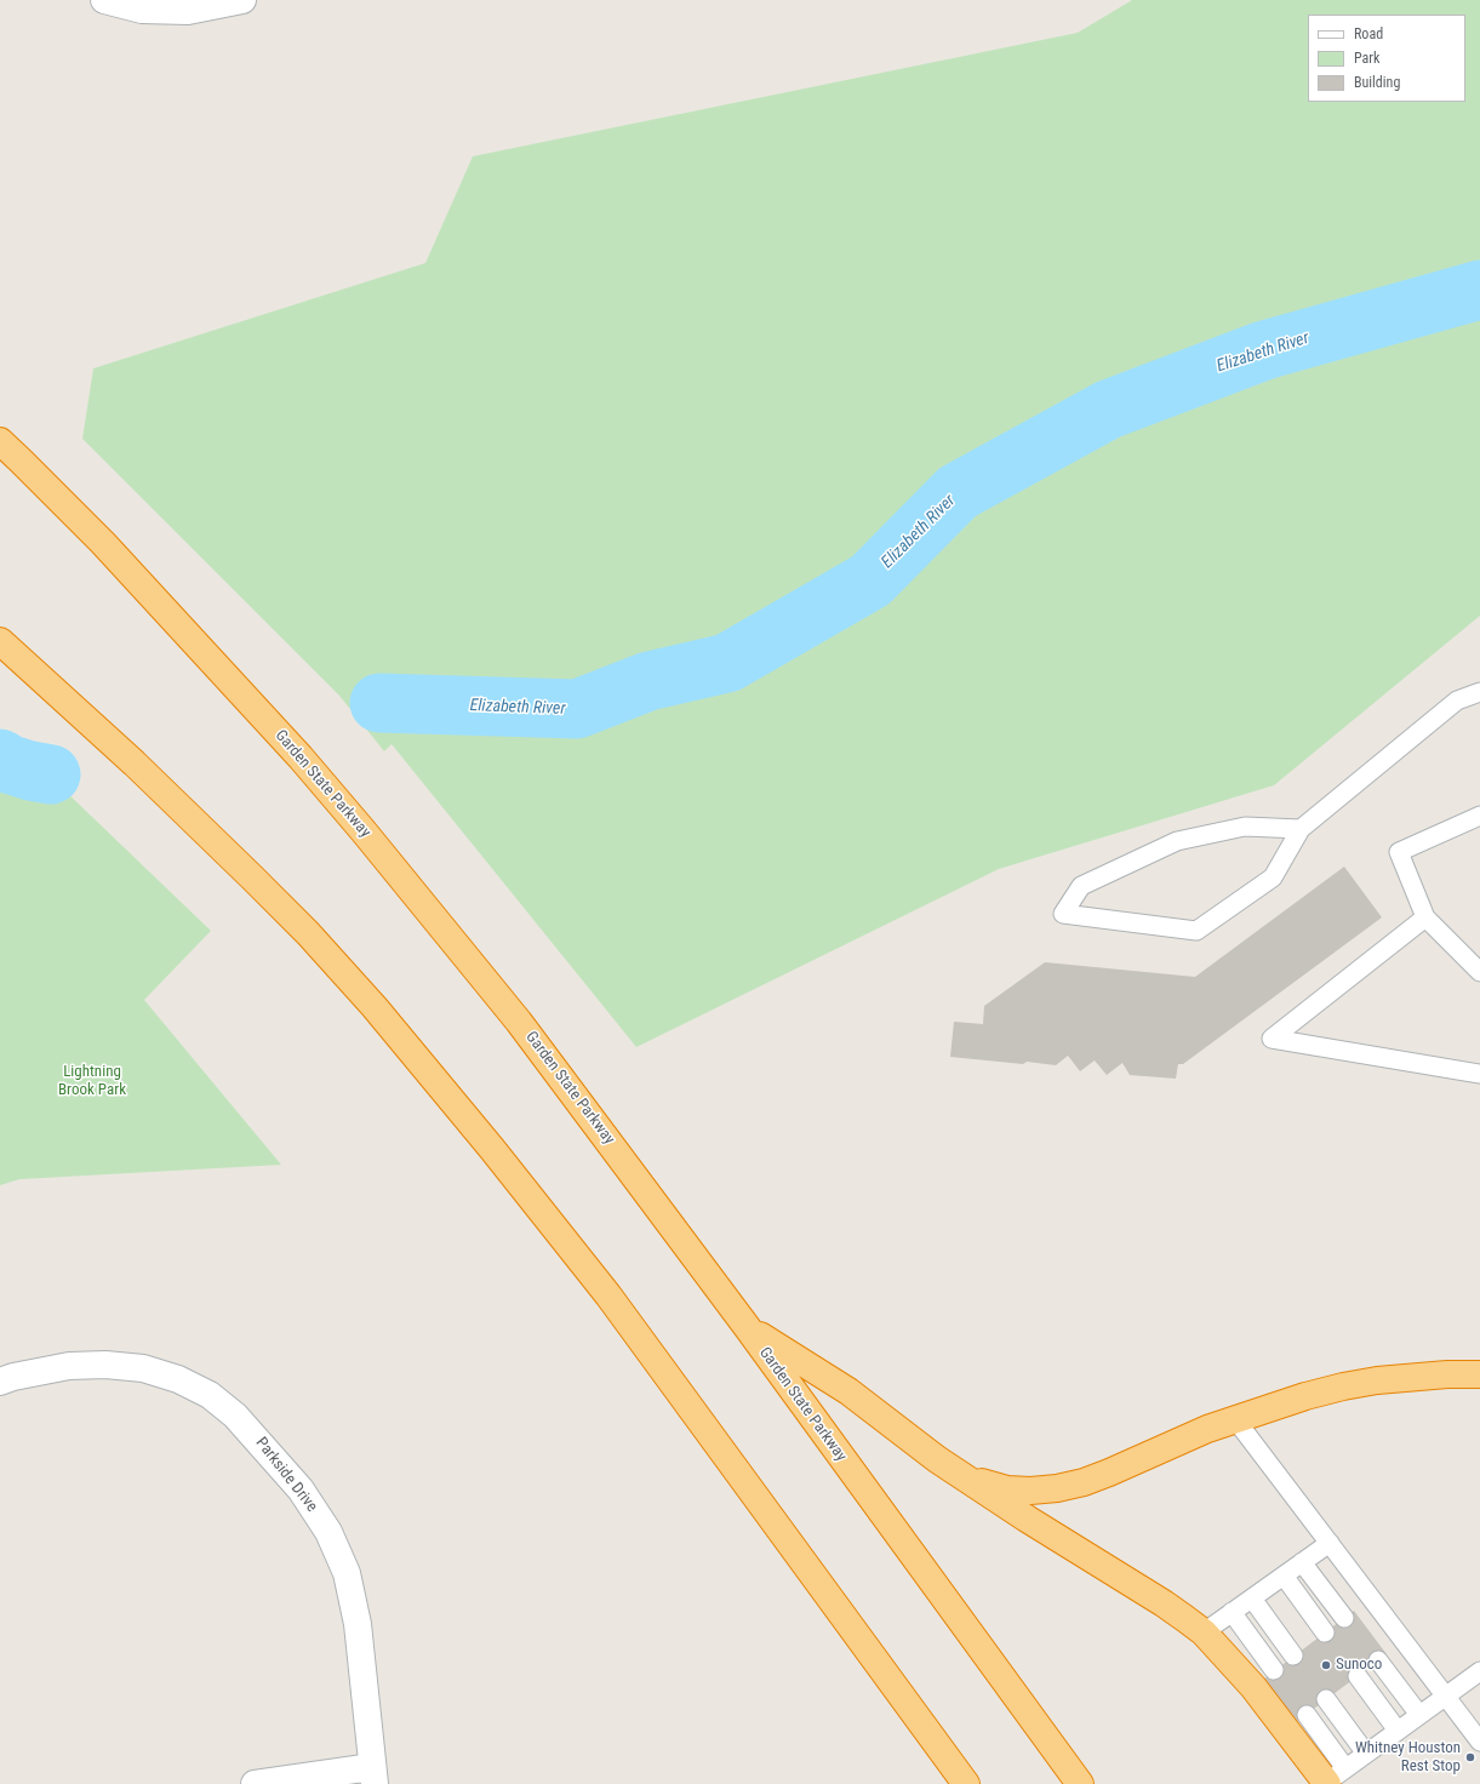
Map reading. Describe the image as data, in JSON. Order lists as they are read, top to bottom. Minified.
{"streets":{"highway":["Garden State Parkway"],"street":["Parkside Drive"]},"water":["Elizabeth River"],"parks":["Lightning Brook Park"],"places":["Sunoco","Whitney Houston Rest Stop"],"legend":["Road","Park","Building"]}
